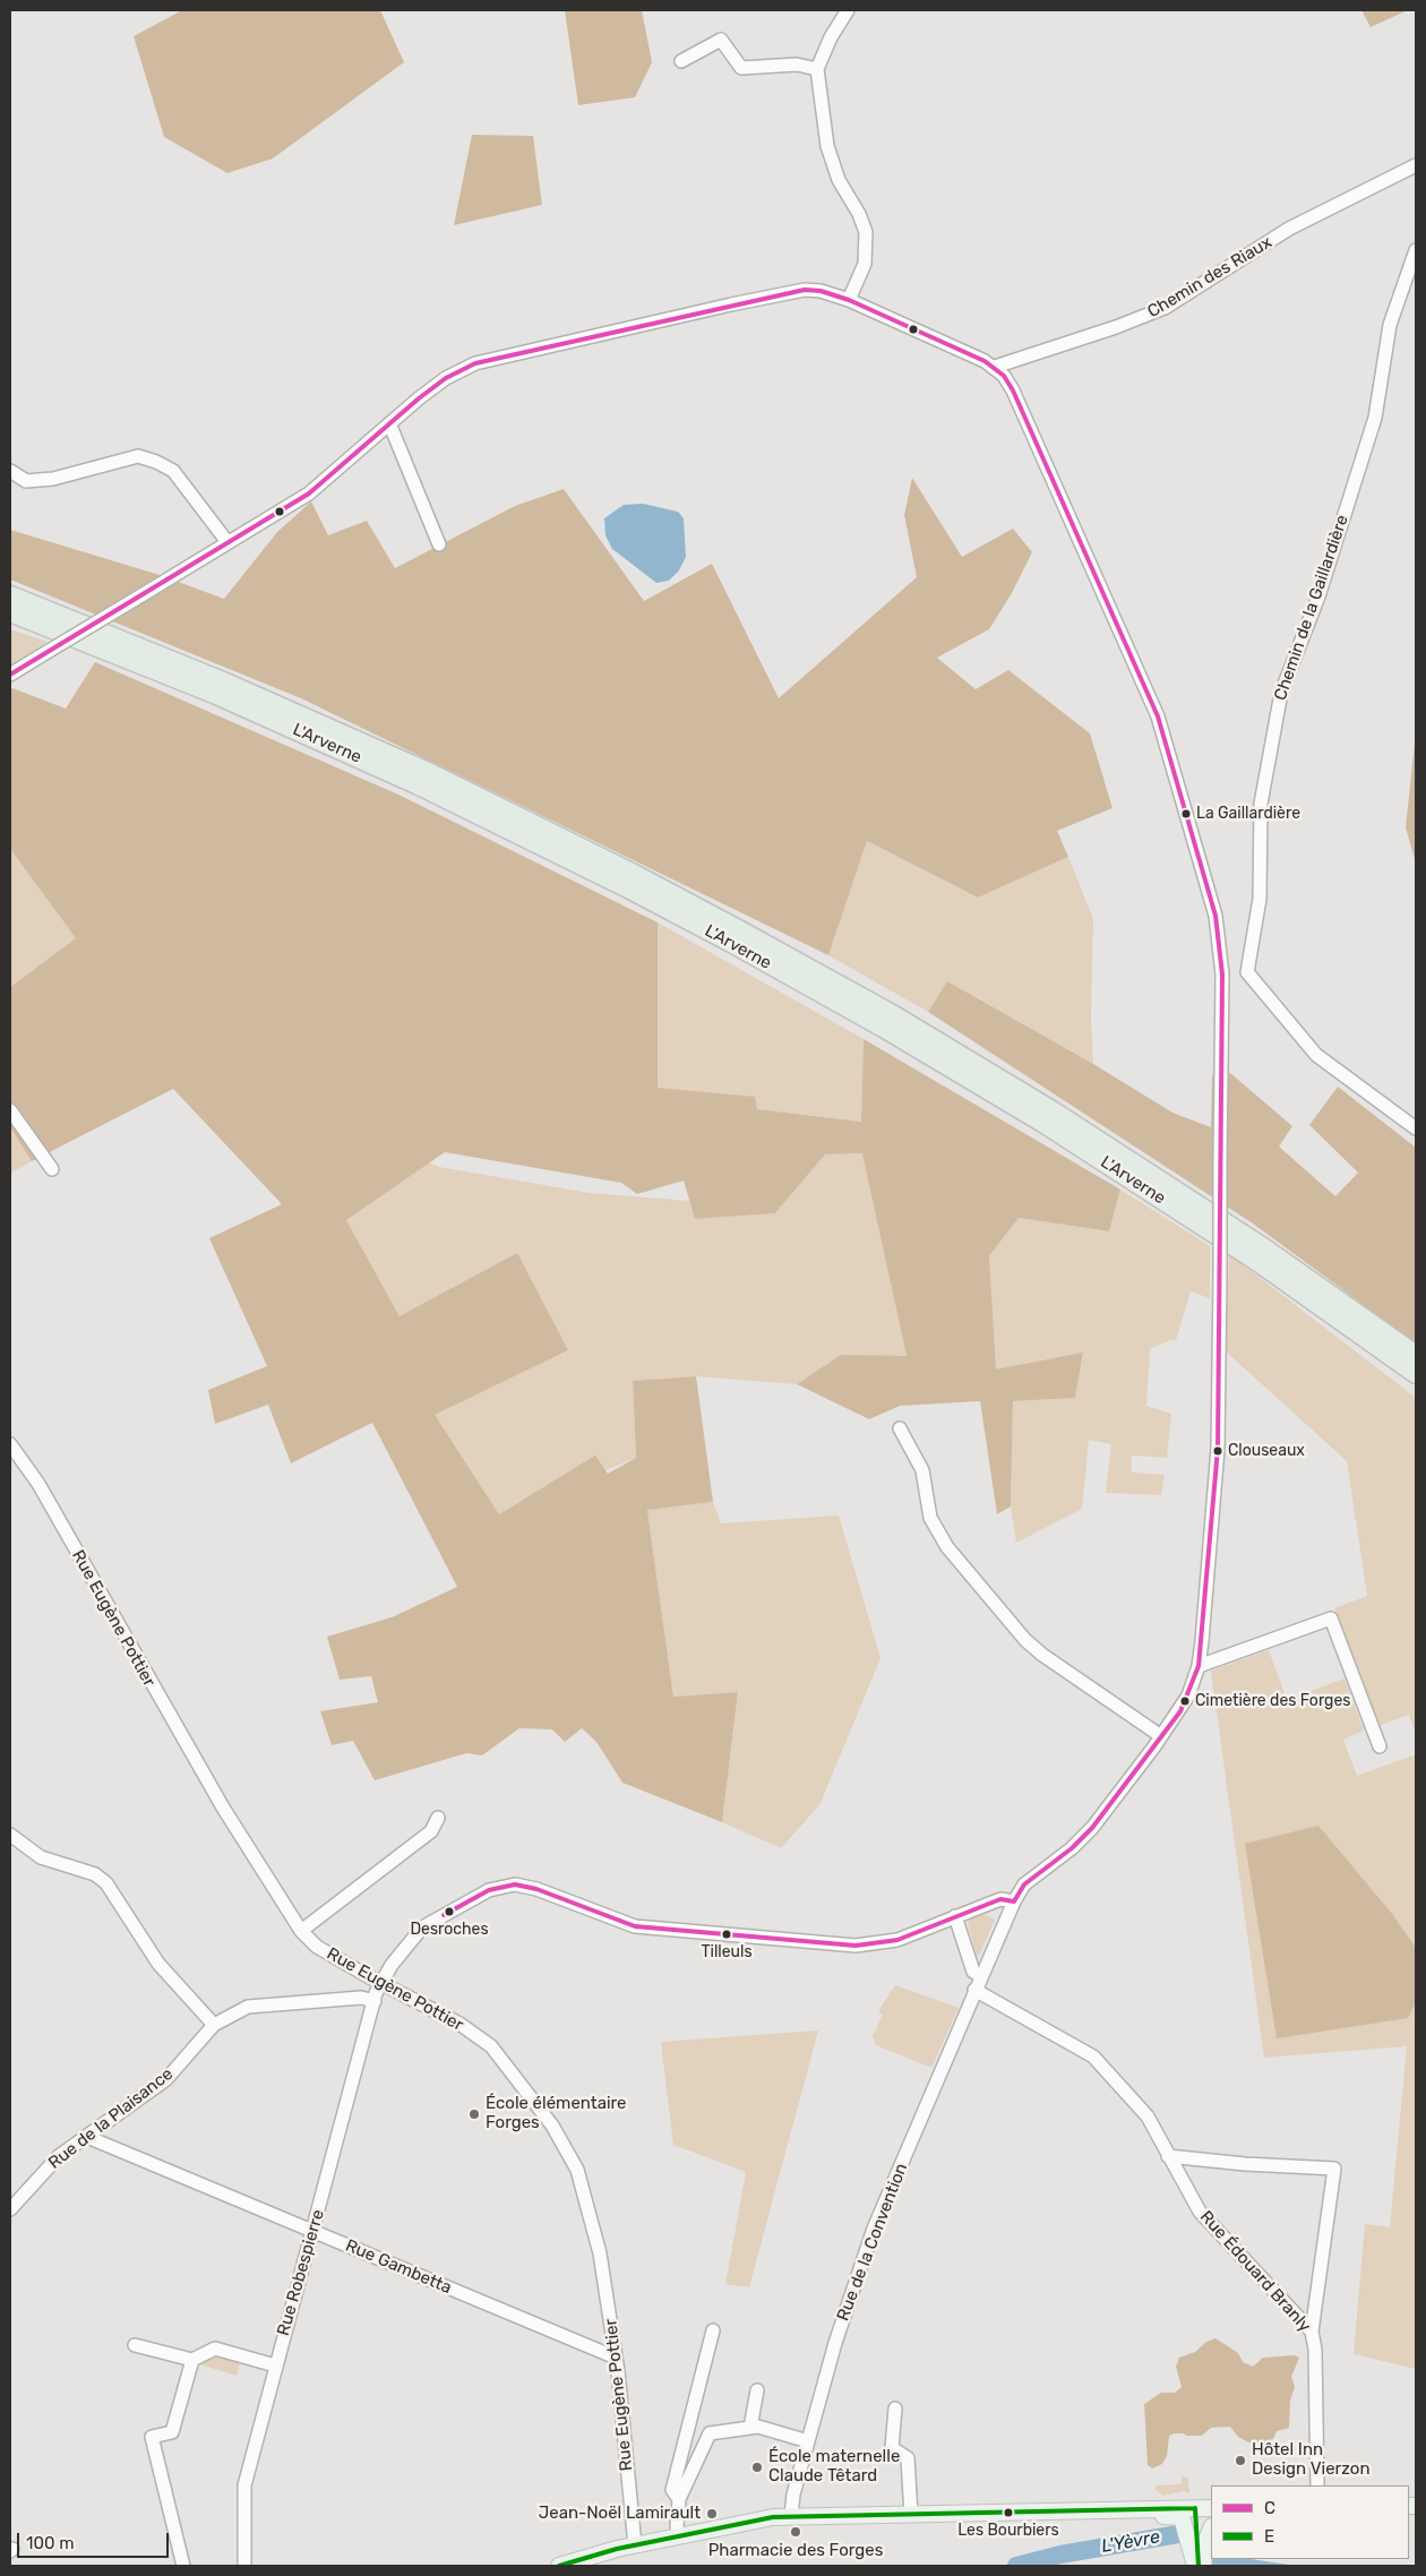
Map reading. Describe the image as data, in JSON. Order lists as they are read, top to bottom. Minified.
{"streets":{"highway":["L'Arverne"],"street":["Chemin des Riaux","Chemin de la Gaillardière","Rue Eugène Pottier","Rue de la Plaisance","Rue de la Convention","Rue Gambetta","Rue Édouard Branly","Rue Robespierre"]},"crossings":[["Chemin des Riaux","Rue de la Convention"],["Rue Eugène Pottier","Rue Gambetta"],["Rue Eugène Pottier","Rue Robespierre"],["Rue de la Plaisance","Rue Gambetta"],["Rue de la Plaisance","Rue Robespierre"],["Rue de la Convention","Rue Édouard Branly"],["Rue de la Convention","Rue Robespierre"],["Rue Gambetta","Rue Robespierre"]],"water":["L'Yèvre"],"places":["La Gaillardière","Clouseaux","Cimetière des Forges","Desroches","Tilleuls","École élémentaire Forges","Hôtel Inn Design Vierzon","École maternelle Claude Têtard","Les Bourbiers","Jean-Noël Lamirault","Pharmacie des Forges"],"lines":["transit line C","transit line E"],"legend":["C","E"],"scale_bar":"100 m"}
